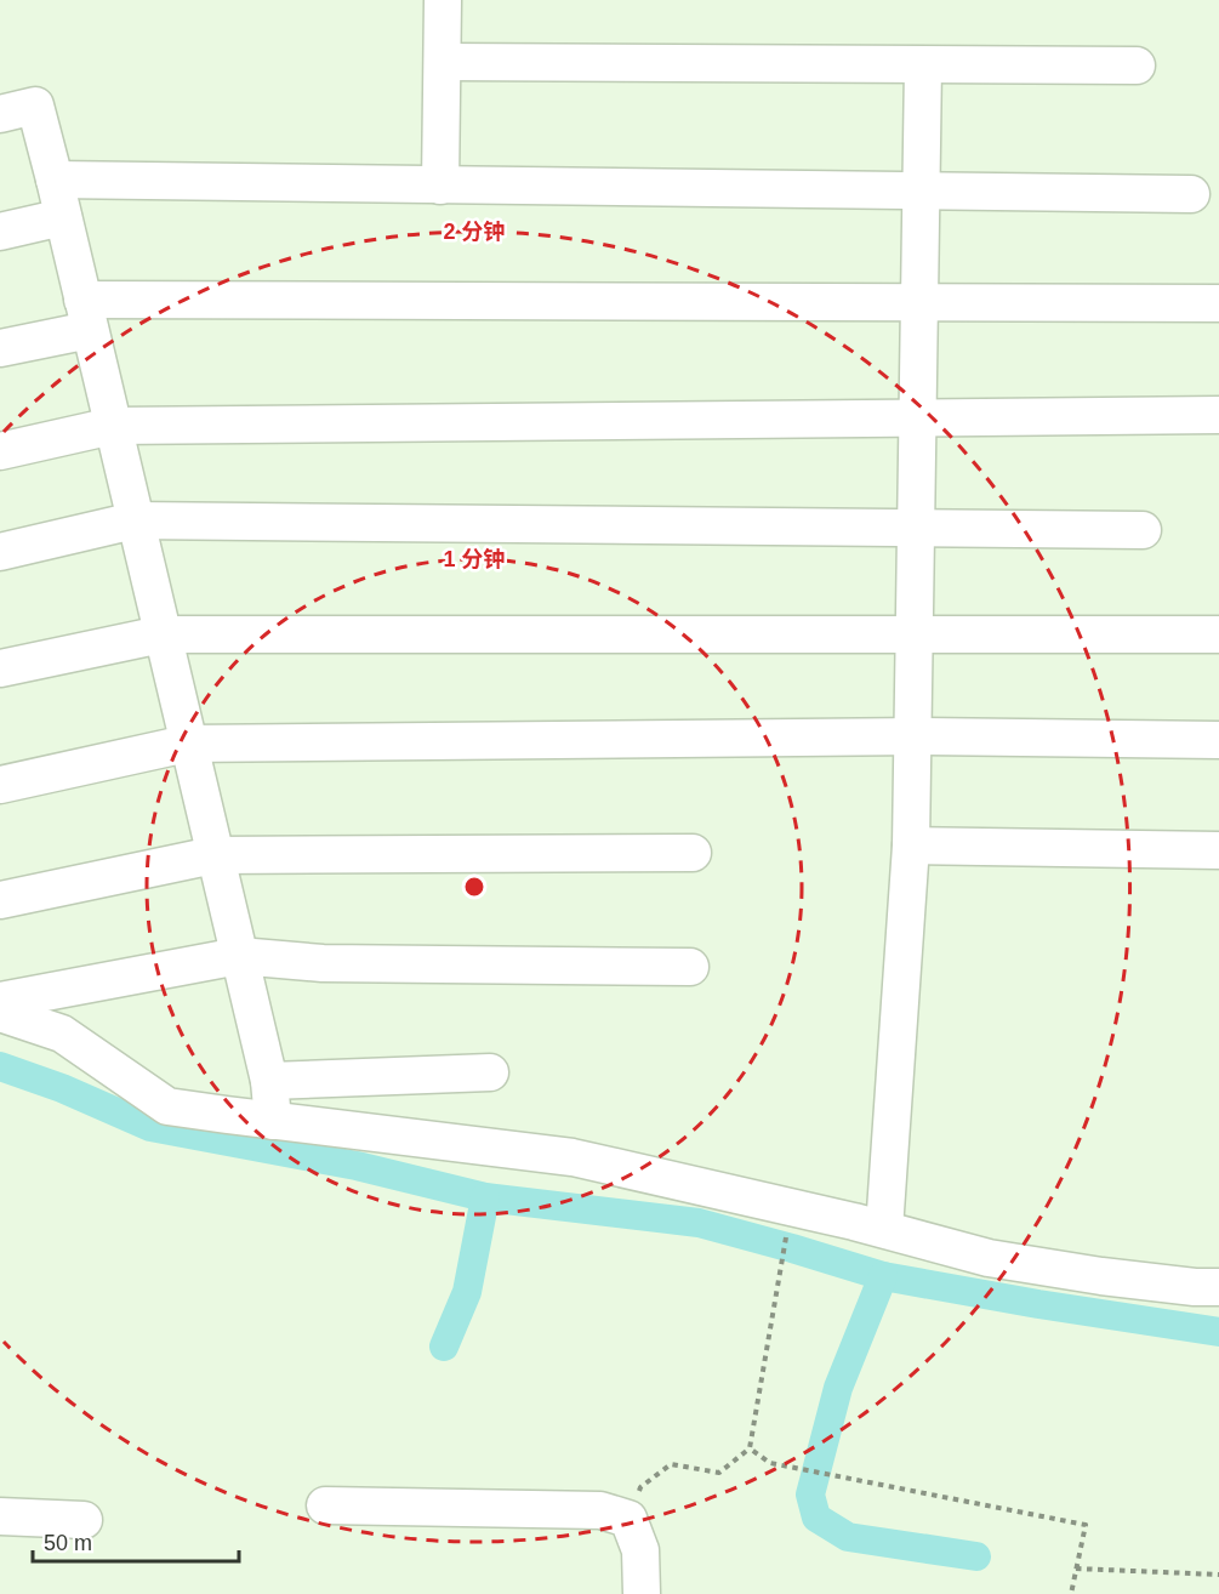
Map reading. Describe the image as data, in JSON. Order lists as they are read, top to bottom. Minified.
{"scale_bar":"50 m","rings":["2 分钟","1 分钟"]}
